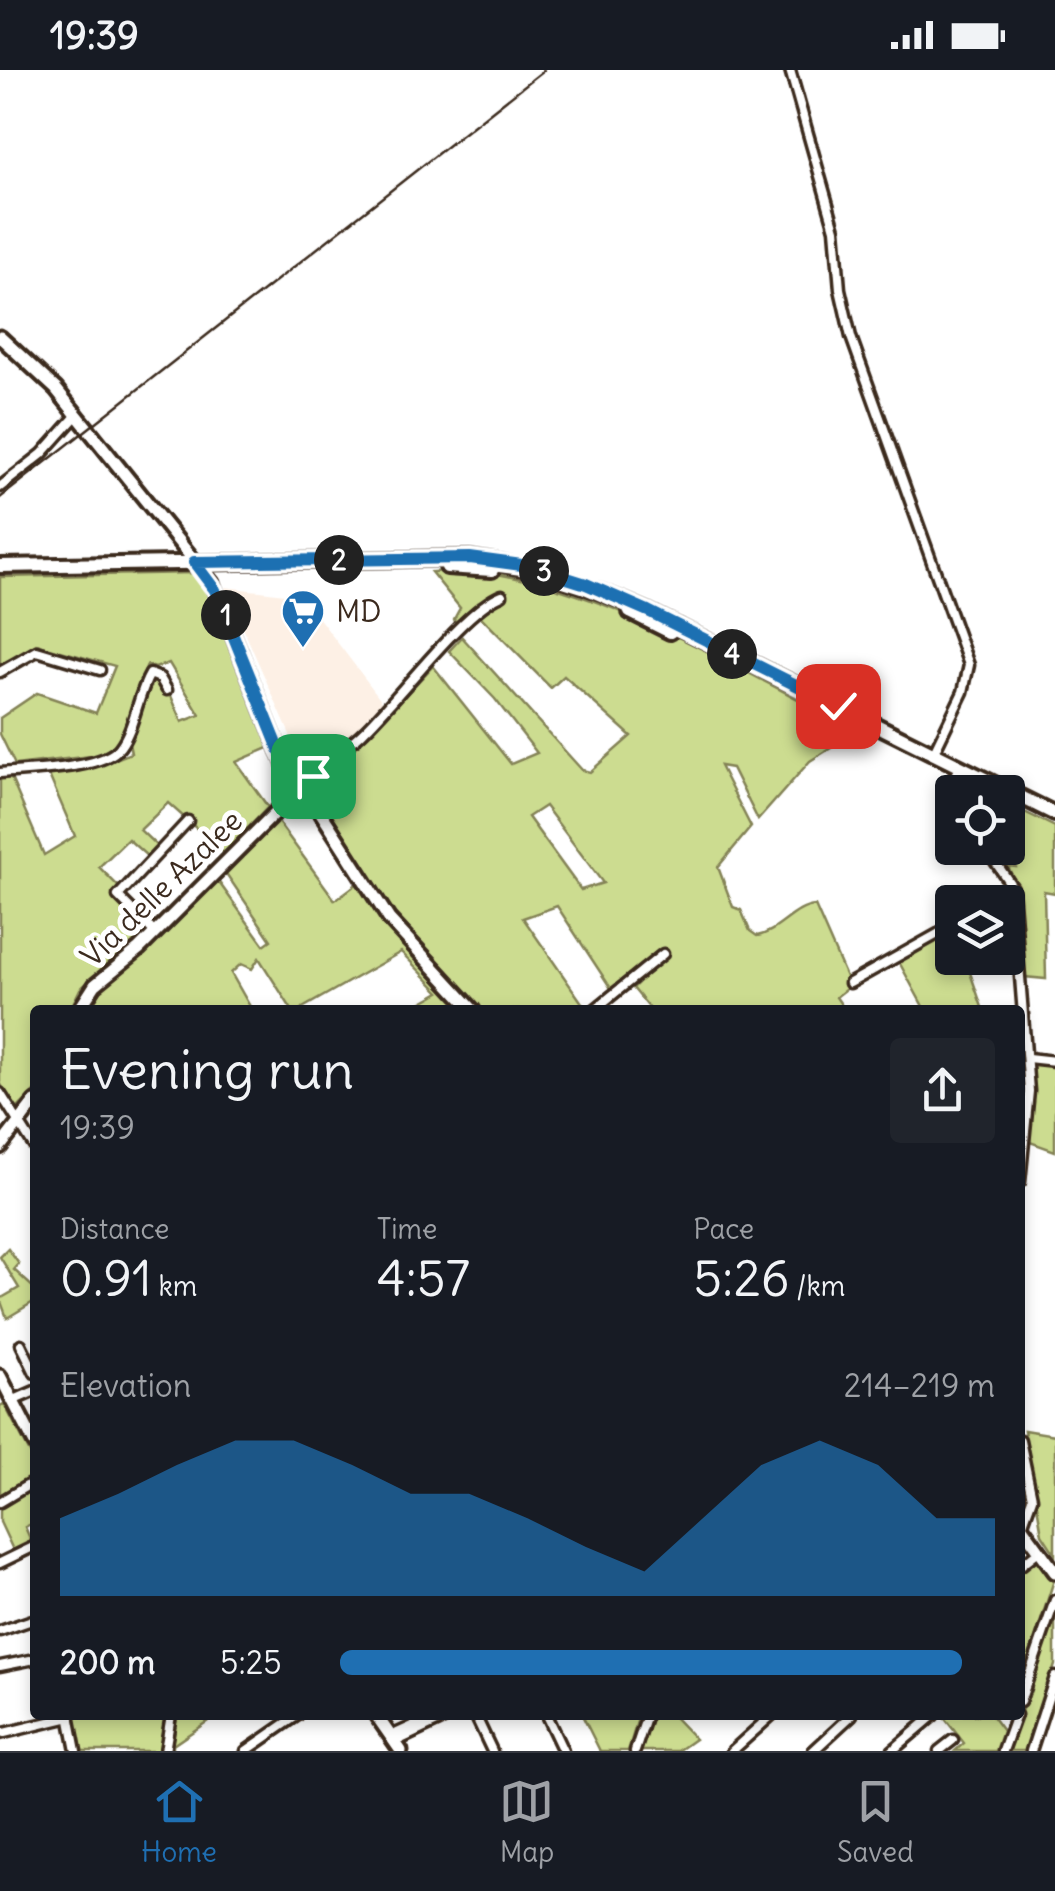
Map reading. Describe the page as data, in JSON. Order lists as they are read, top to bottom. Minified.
{"streets":{"street":["Via delle Azalee"]},"places":{"supermarket":["MD"]},"page":{"status":"19:39","pins":["2","3","1","4"],"heading":["Evening run","19:39"],"stats":[["Distance","0.91 km"],["Time","4:57"],["Pace","5:26 /km"]],"chart":["Elevation","214–219 m"],"list":[{"name":"200 m","note":"5:25"}],"tabs":["Home","Map","Saved"]}}
